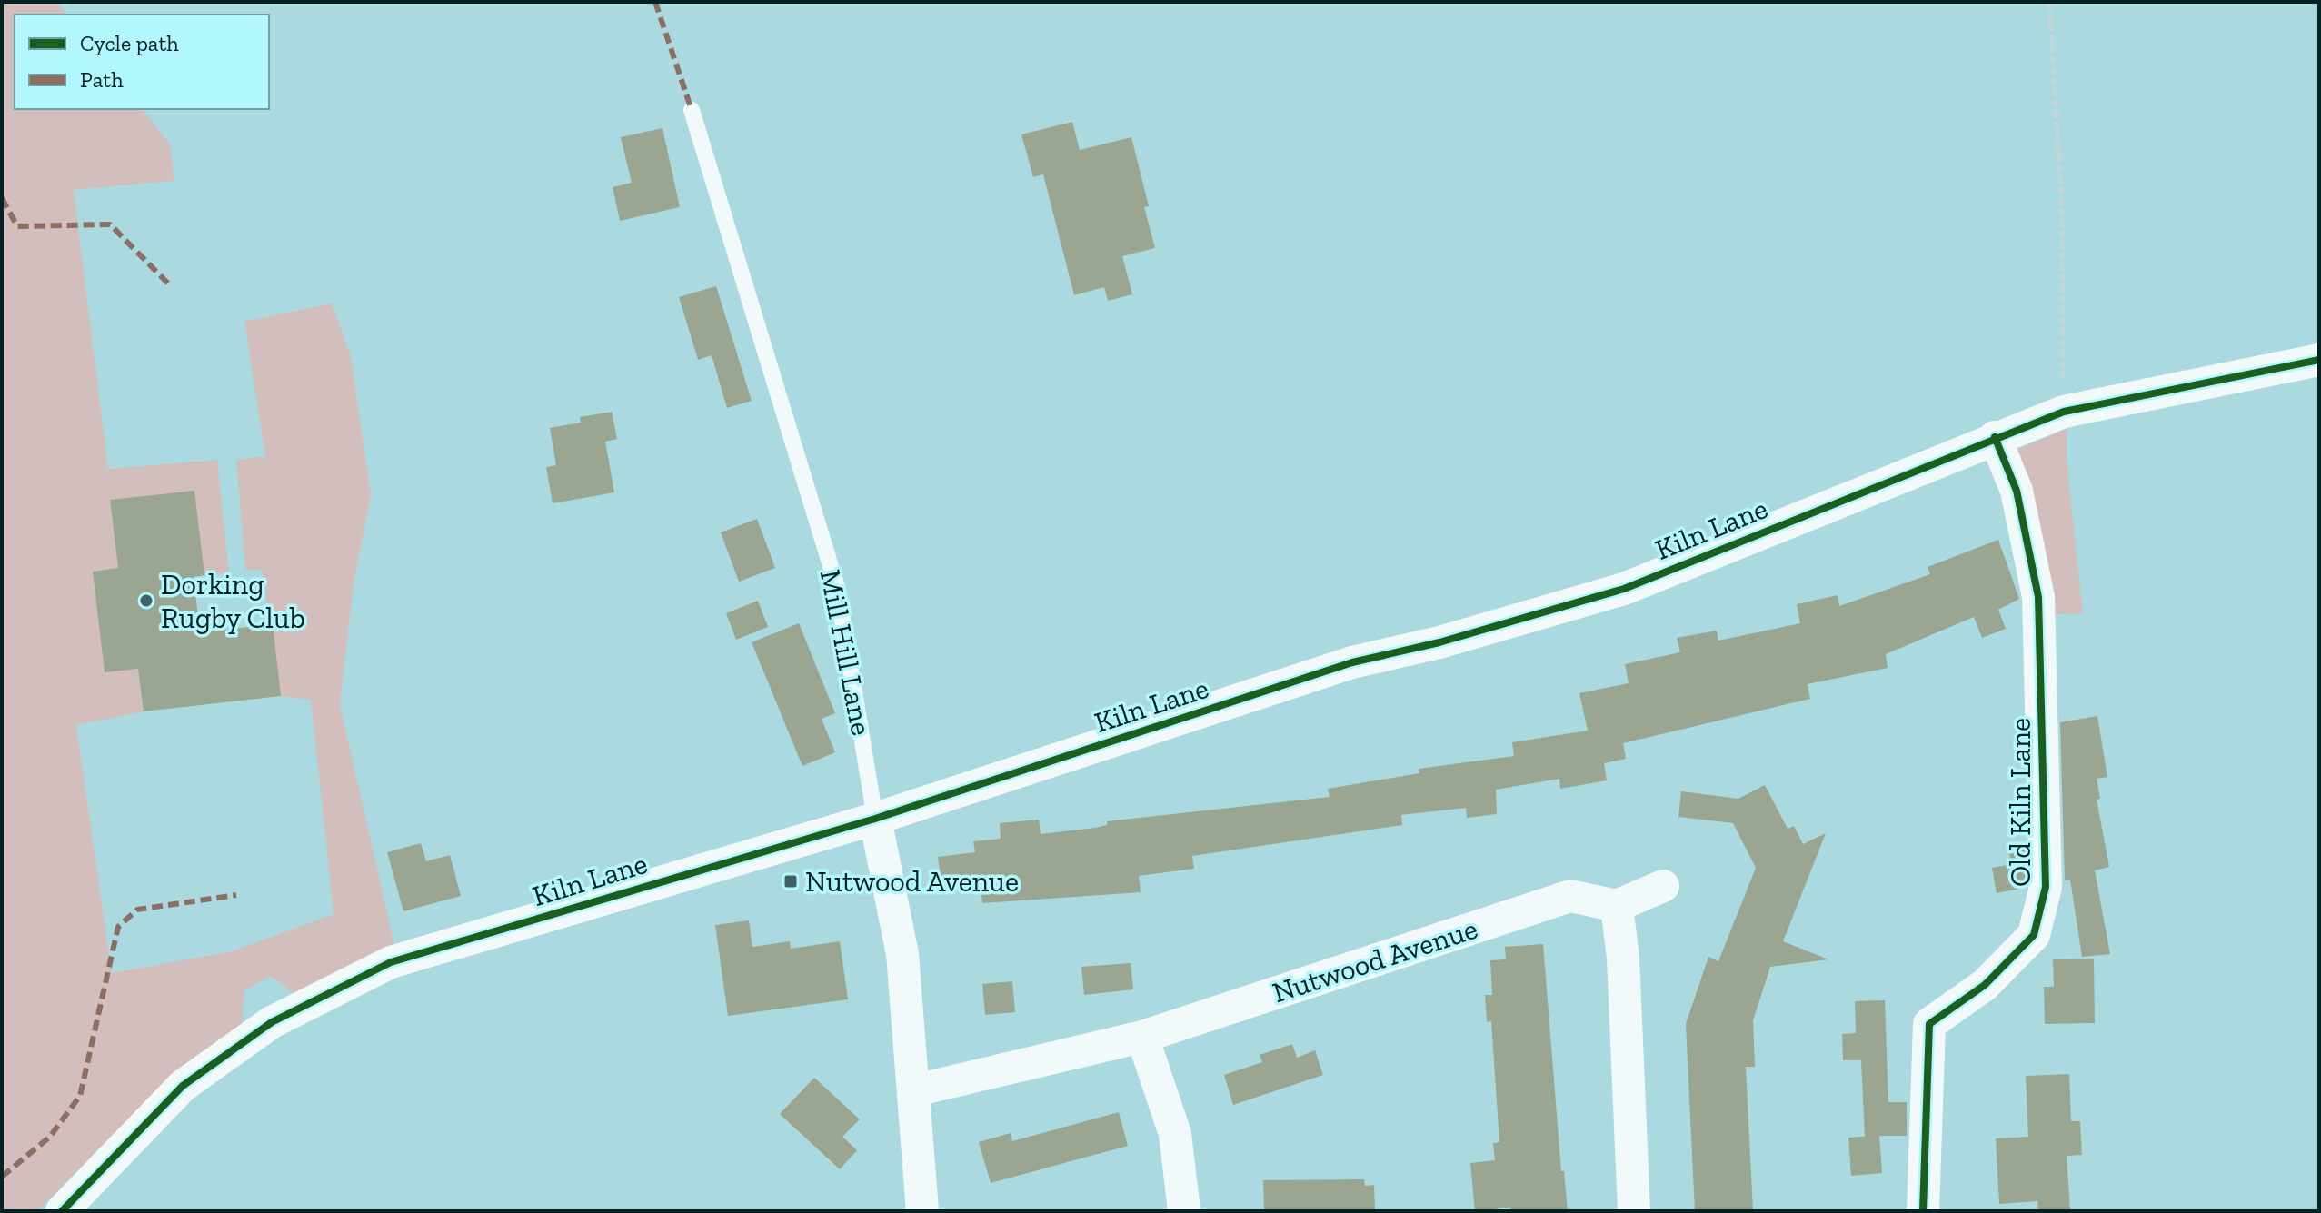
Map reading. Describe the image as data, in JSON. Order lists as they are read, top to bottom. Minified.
{"streets":{"street":["Kiln Lane","Mill Hill Lane","Old Kiln Lane","Nutwood Avenue"]},"crossings":[["Kiln Lane","Mill Hill Lane"],["Kiln Lane","Old Kiln Lane"],["Mill Hill Lane","Nutwood Avenue"]],"places":{"other":["Dorking Rugby Club"],"transit":["Nutwood Avenue"]},"legend":["Cycle path","Path"]}
